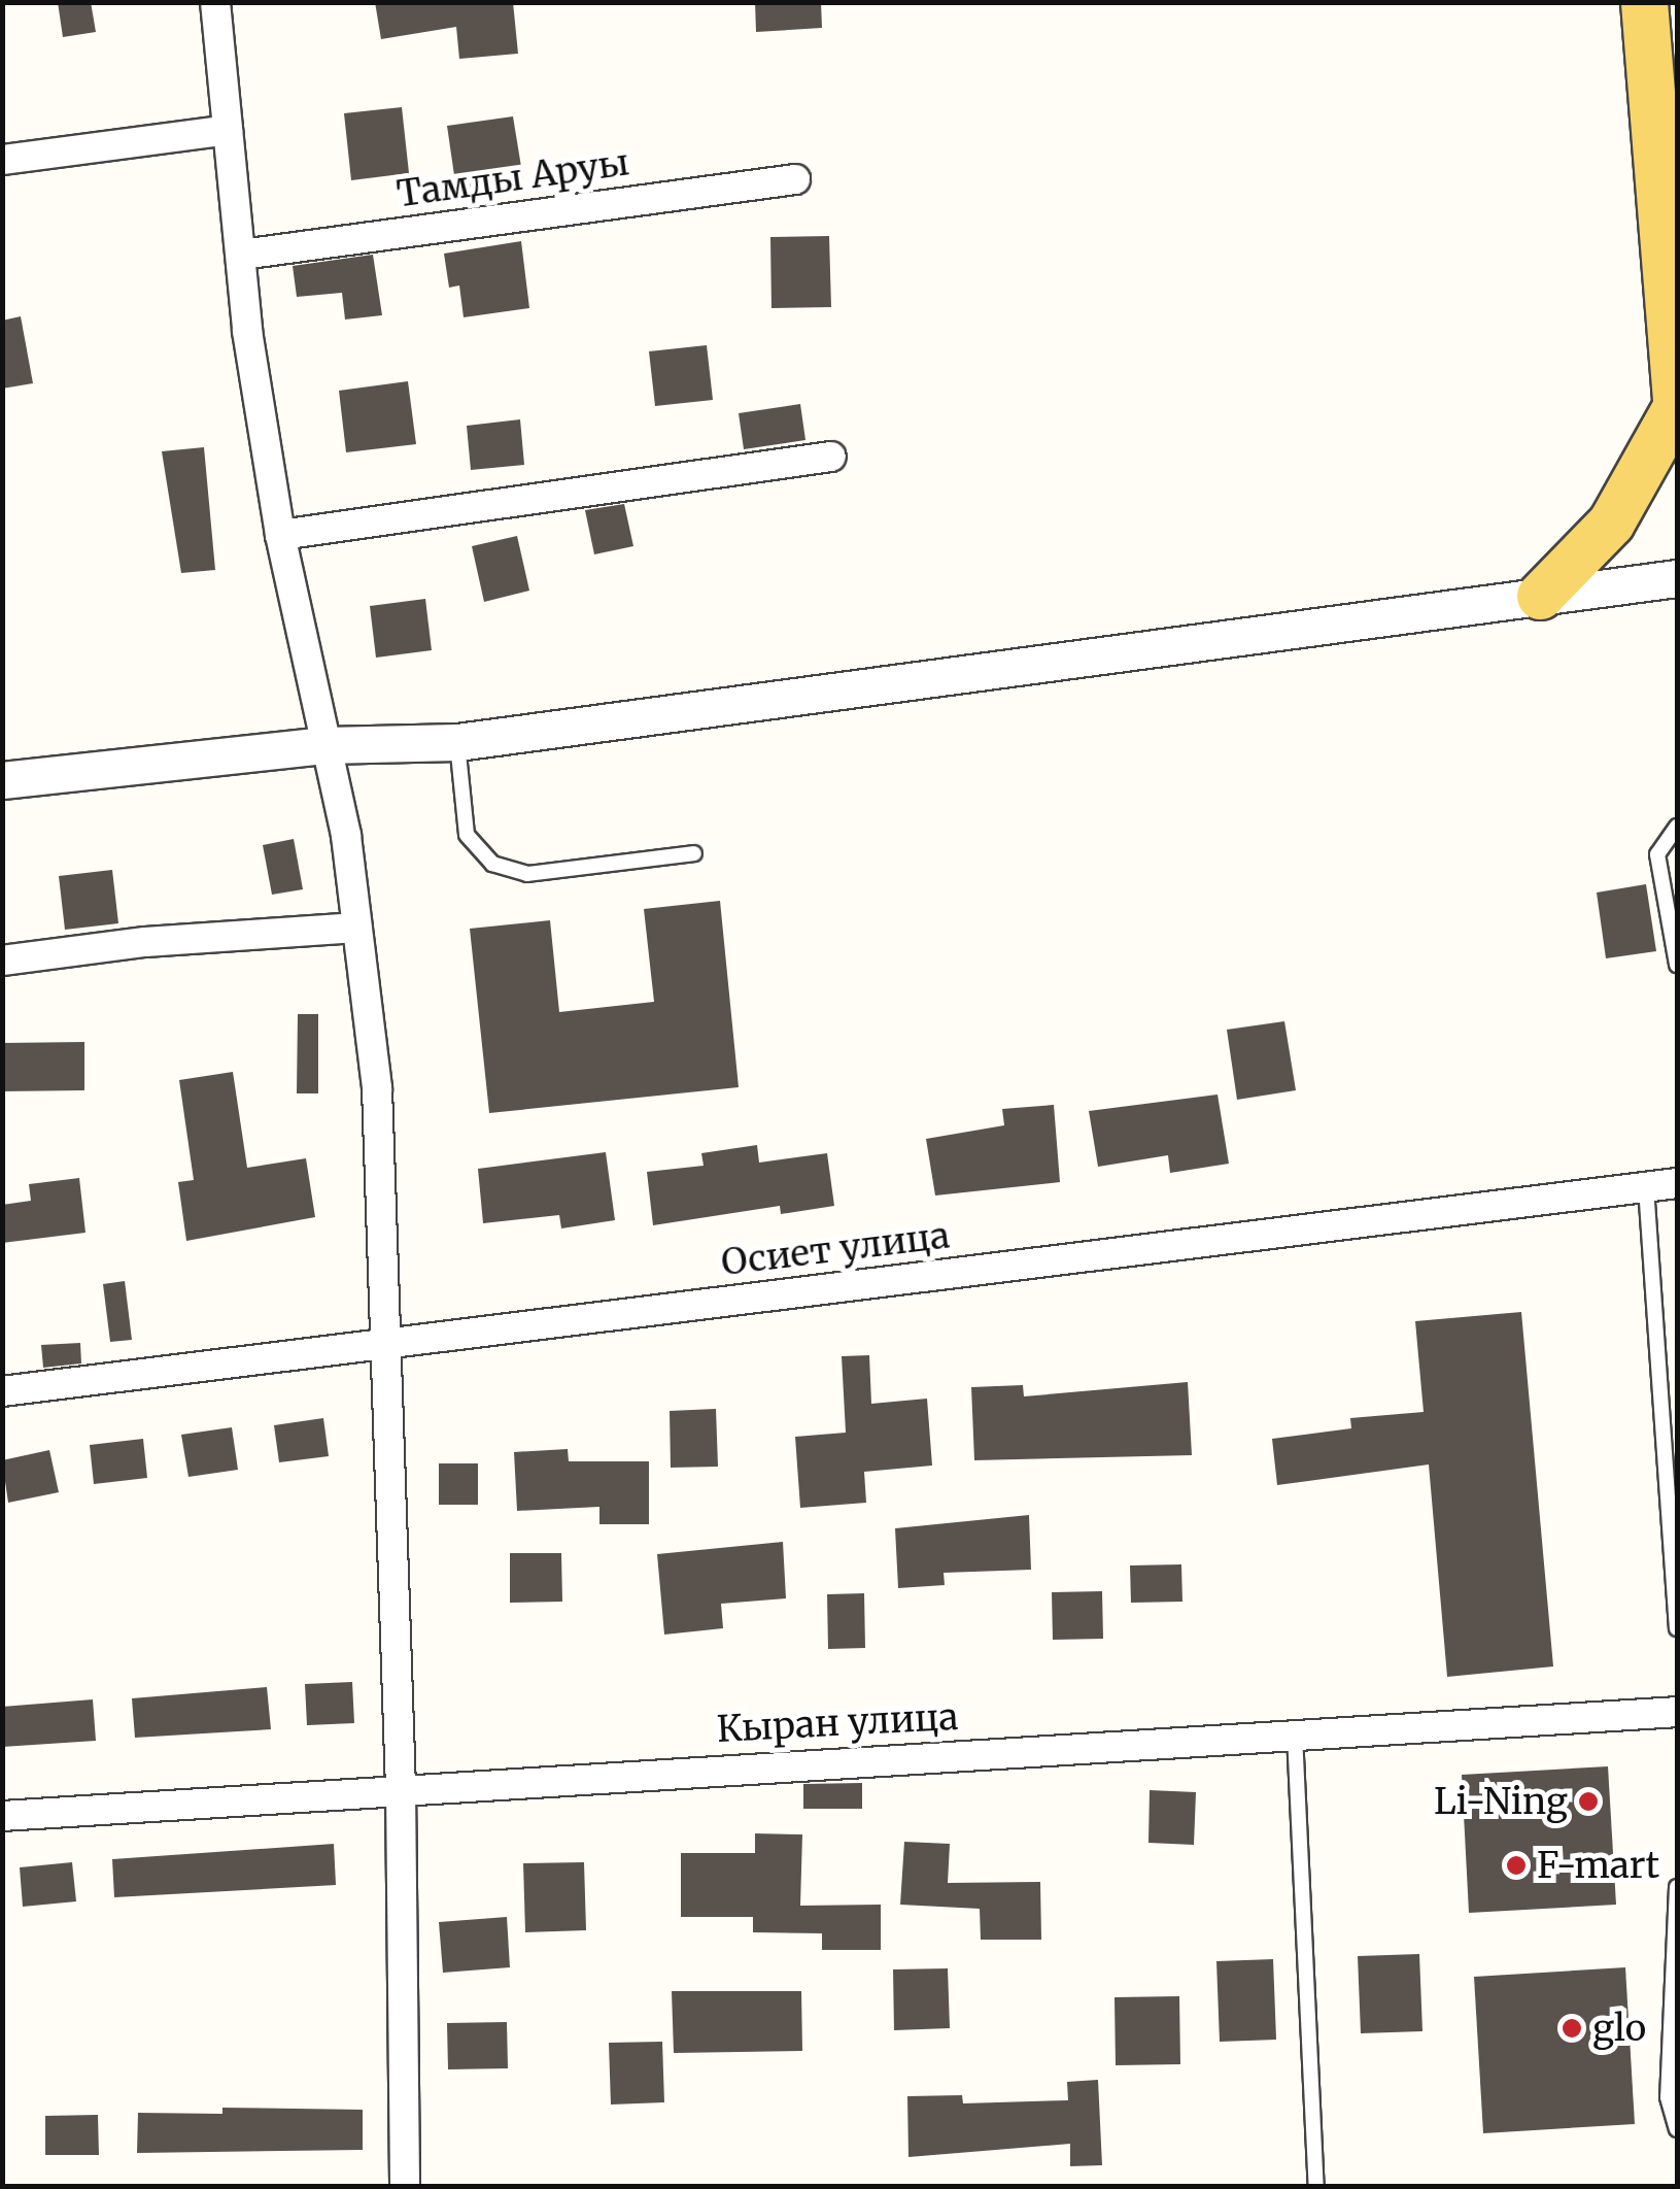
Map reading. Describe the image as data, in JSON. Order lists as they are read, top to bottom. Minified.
{"streets":{"street":["Тамды Аруы","Осиет улица","Кыран улица"]},"places":["Li-Ning","F-mart","glo"]}
